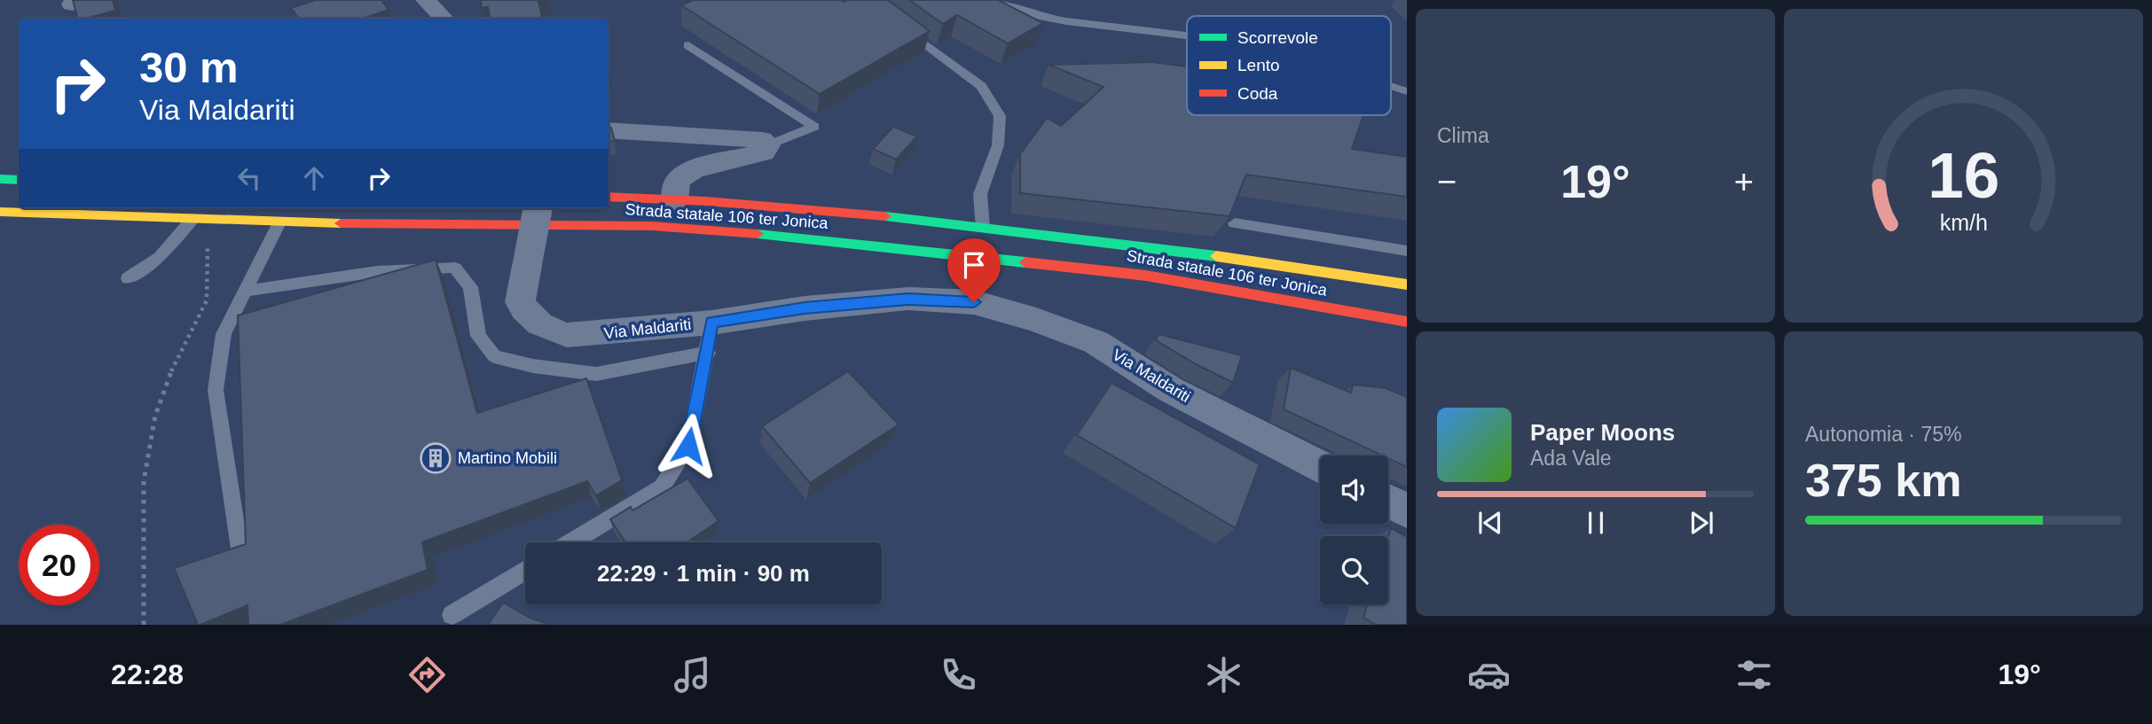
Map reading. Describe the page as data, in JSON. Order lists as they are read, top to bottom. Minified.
{"streets":{"main road":["Strada statale 106 ter Jonica"],"street":["Via Maldariti"]},"places":{"building":["Martino Mobili"]},"legend":["Scorrevole","Lento","Coda"],"page":{"tile":["Clima",["Autonomia · 75%","375 km"]],"turn":["30 m","Via Maldariti"],"heat":["−","19°","+"],"song":["Paper Moons","Ada Vale"],"limit":"20","trip":"22:29 · 1 min · 90 m","tabs":["22:28","19°"],"gauge":["16","km/h"]}}
